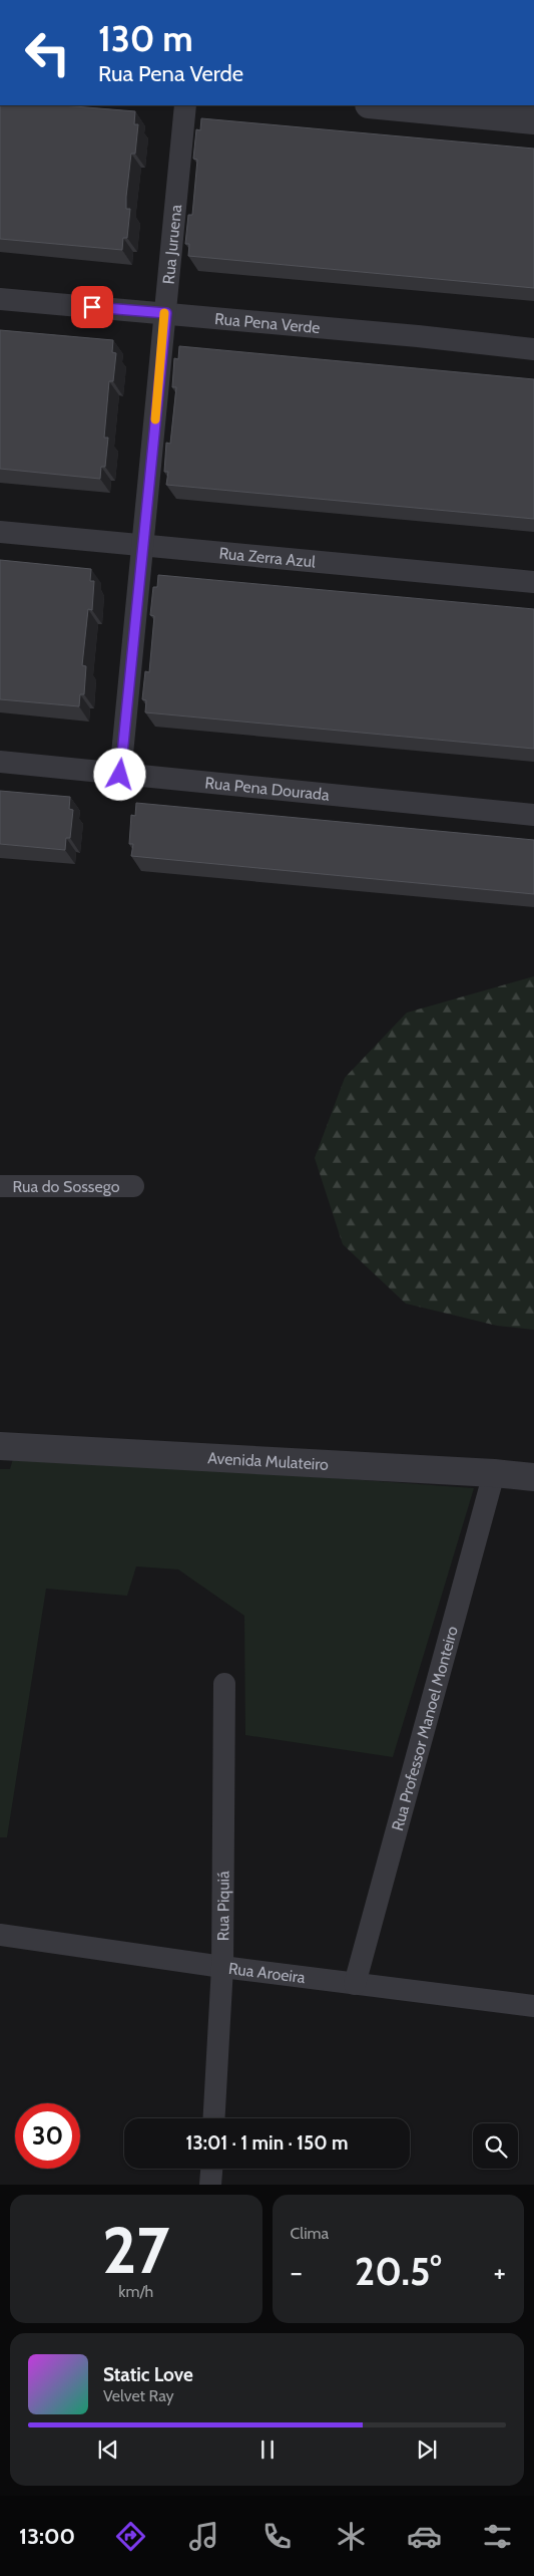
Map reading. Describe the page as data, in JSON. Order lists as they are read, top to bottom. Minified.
{"streets":{"street":["Rua Juruena","Rua Pena Verde","Rua Zerra Azul","Rua Pena Dourada","Rua do Sossego","Avenida Mulateiro","Rua Professor Manoel Monteiro","Rua Piquiá","Rua Aroeira"]},"crossings":[["Rua Juruena","Rua Pena Verde"],["Rua Juruena","Rua Zerra Azul"],["Rua Juruena","Rua Pena Dourada"],["Avenida Mulateiro","Rua Professor Manoel Monteiro"],["Rua Professor Manoel Monteiro","Rua Aroeira"],["Rua Piquiá","Rua Aroeira"]],"page":{"turn":["130 m","Rua Pena Verde"],"limit":"30","trip":"13:01 · 1 min · 150 m","tile":[["27","km/h"],"Clima"],"heat":["−","20.5°","+"],"song":["Static Love","Velvet Ray"],"tabs":"13:00"}}
